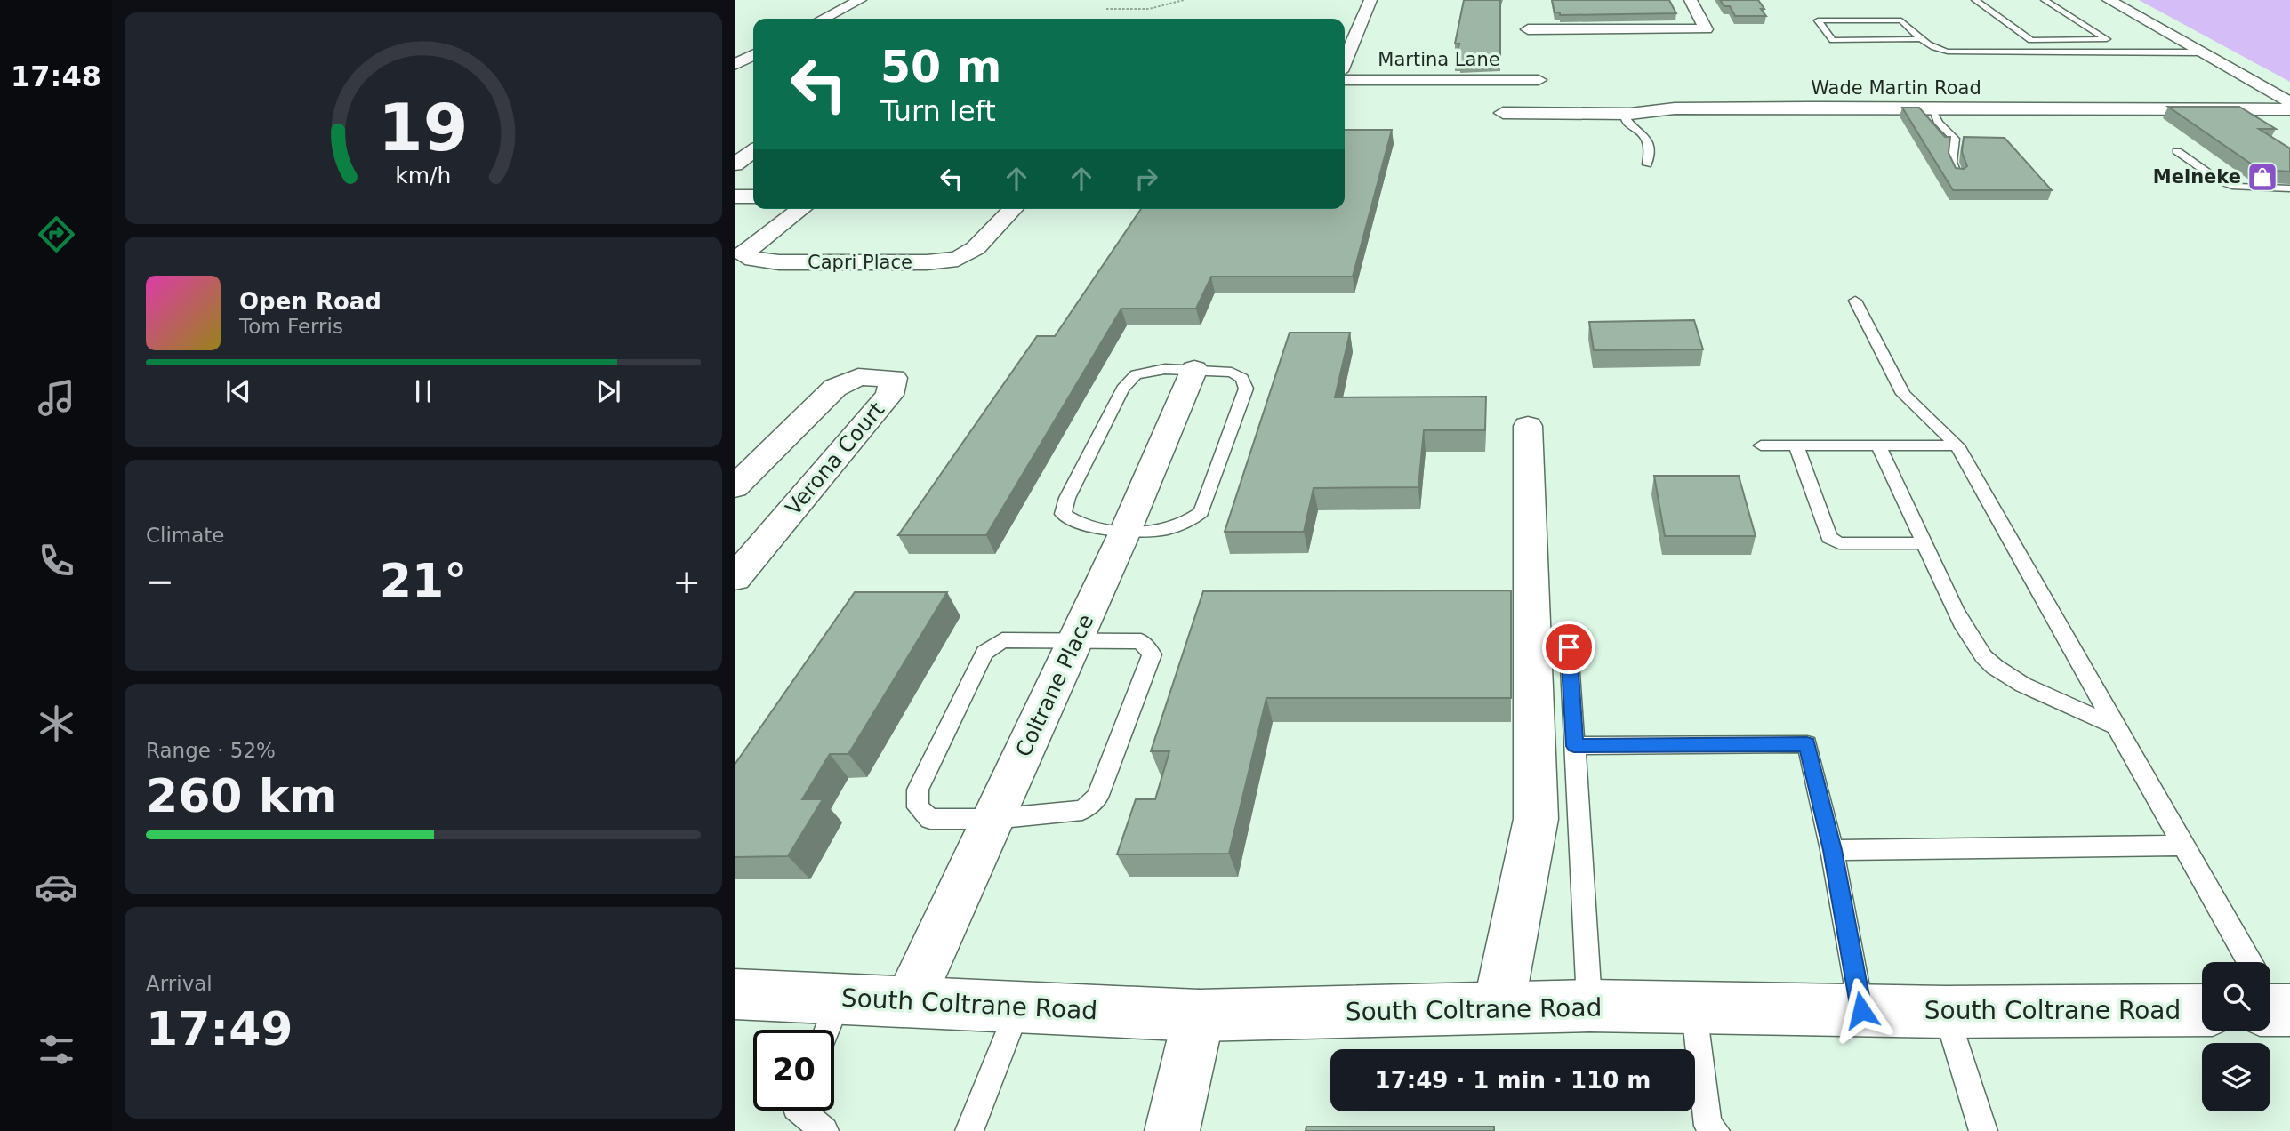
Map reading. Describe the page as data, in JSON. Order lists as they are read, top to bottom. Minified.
{"streets":{"street":["Martina Lane","Wade Martin Road","Capri Place","Verona Court","Coltrane Place","South Coltrane Road"]},"crossings":[["Coltrane Place","South Coltrane Road"]],"places":{"shop":["Meineke"]},"page":{"tabs":"17:48","turn":["50 m","Turn left"],"song":["Open Road","Tom Ferris"],"tile":["Climate",["Range · 52%","260 km"],["Arrival","17:49"]],"heat":["−","21°","+"],"limit":"20","trip":"17:49 · 1 min · 110 m","gauge":["19","km/h"]}}
